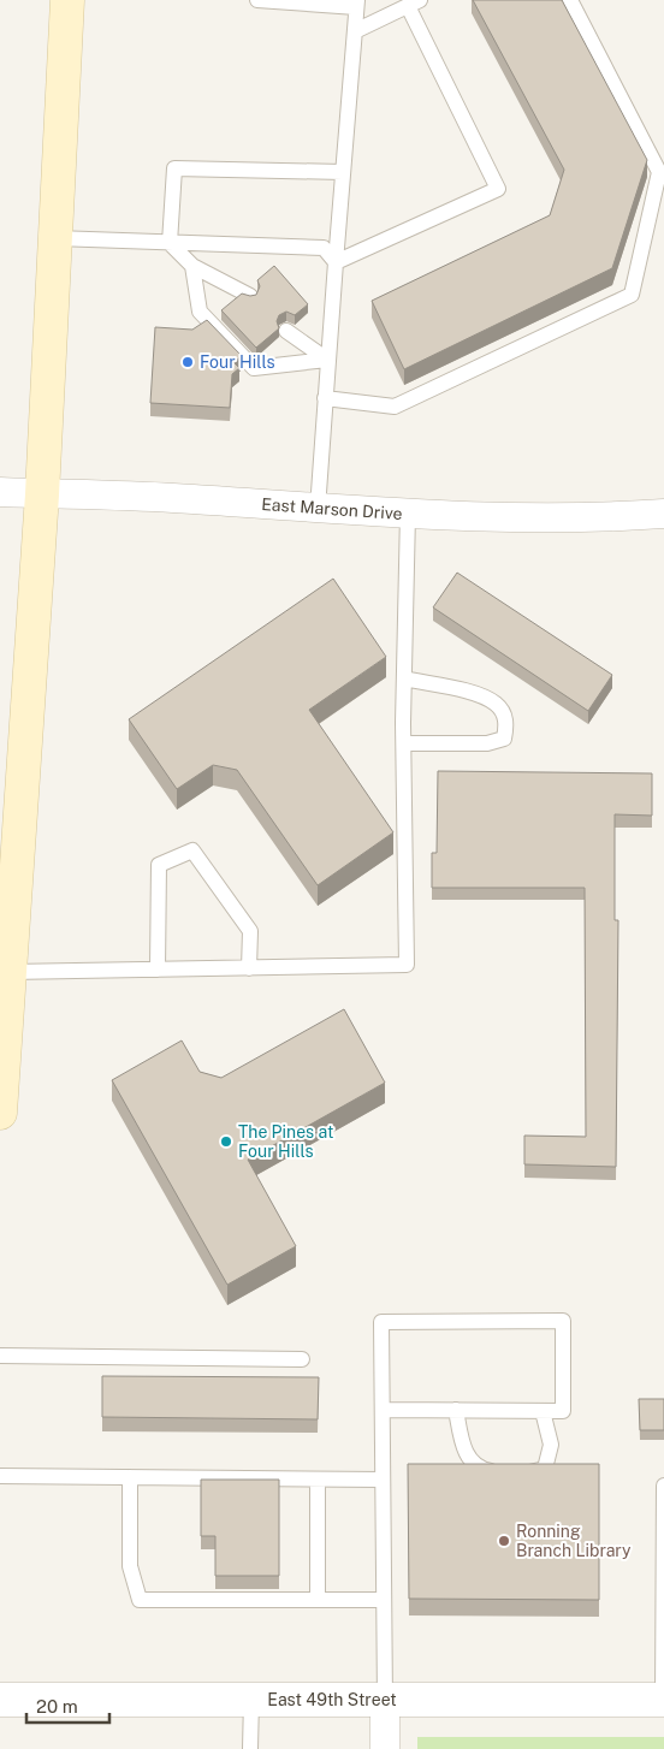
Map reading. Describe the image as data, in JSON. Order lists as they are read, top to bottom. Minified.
{"streets":{"street":["East Marson Drive","East 49th Street"]},"places":["Four Hills","The Pines at Four Hills","Ronning Branch Library"],"scale_bar":"20 m"}
